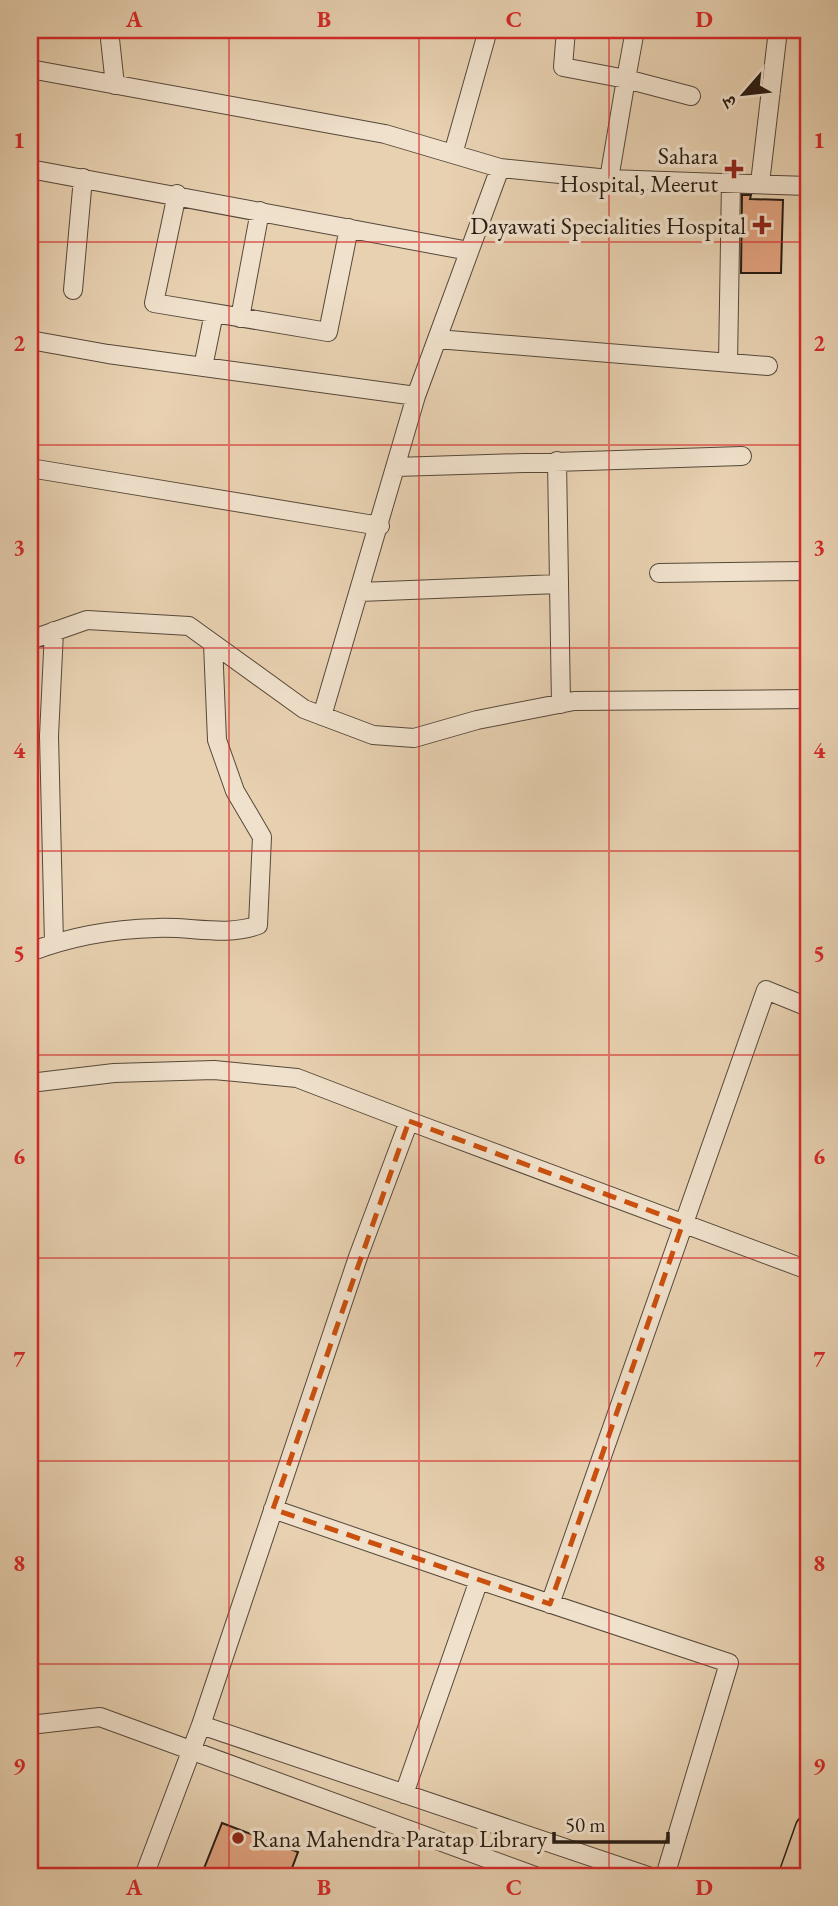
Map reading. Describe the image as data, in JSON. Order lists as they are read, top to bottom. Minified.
{"places":{"health":["Sahara Hospital, Meerut","Dayawati Specialities Hospital"],"other":["Rana Mahendra Paratap Library"]},"scale_bar":"50 m","north":"bottom left","grid":{"columns":["A","B","C","D"],"rows":["1","2","3","4","5","6","7","8","9"]}}
